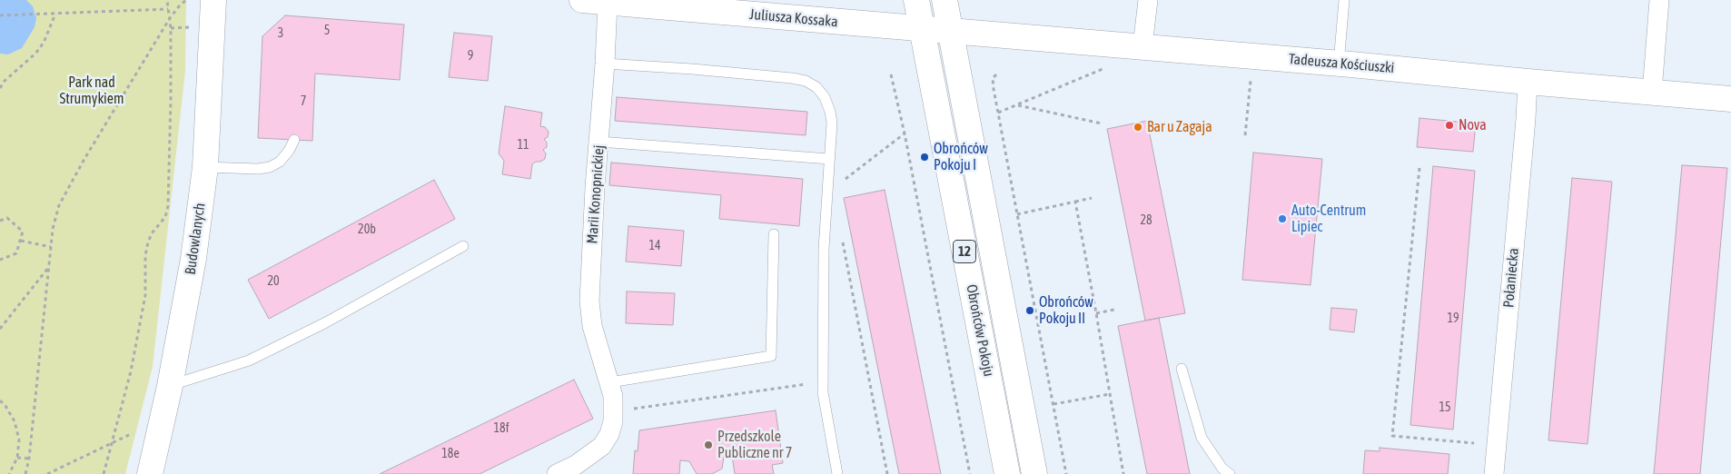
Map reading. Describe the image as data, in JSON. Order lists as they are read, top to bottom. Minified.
{"streets":{"street":["Juliusza Kossaka","Tadeusza Kościuszki","Marii Konopnickiej","Budowlanych","12","Połaniecka","Obrońców Pokoju"]},"crossings":[["Juliusza Kossaka","Tadeusza Kościuszki"],["Juliusza Kossaka","Marii Konopnickiej"],["Juliusza Kossaka","Obrońców Pokoju"],["Tadeusza Kościuszki","Połaniecka"],["Tadeusza Kościuszki","Obrońców Pokoju"]],"parks":["Park nad Strumykiem"],"places":["Nova","Bar u Zagaja","Obrońców Pokoju I","Auto-Centrum Lipiec","Obrońców Pokoju II","Przedszkole Publiczne nr 7"],"house_numbers":["5","3","9","7","11","28","20b","14","20","19","15","18f","18e"]}
